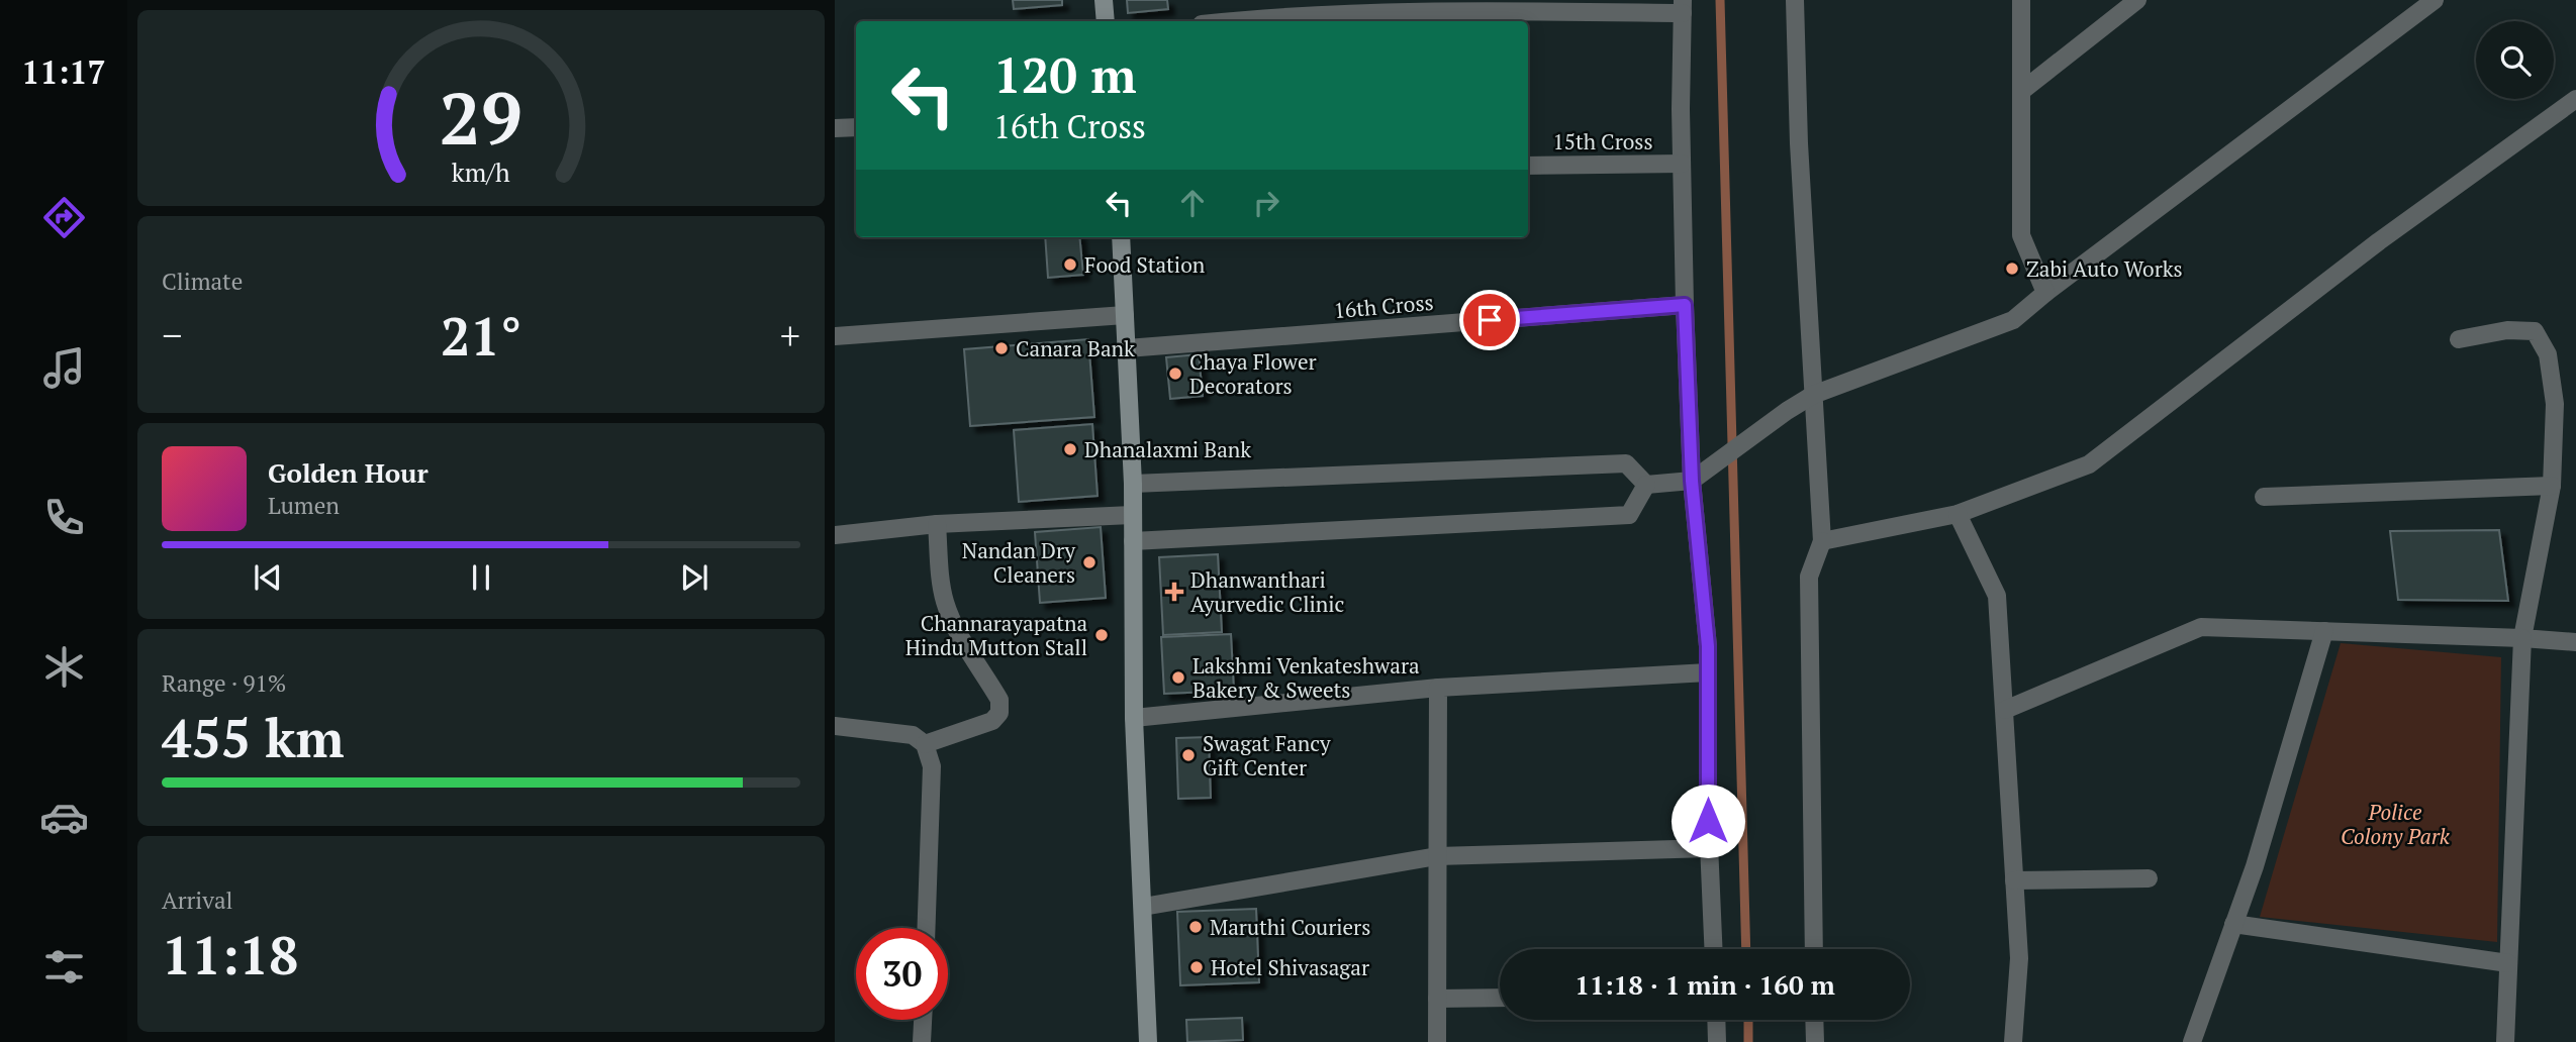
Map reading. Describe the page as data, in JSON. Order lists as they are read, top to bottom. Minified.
{"streets":{"street":["15th Cross","16th Cross"]},"parks":["Police Colony Park"],"places":{"other":["Food Station","Zabi Auto Works","Canara Bank","Chaya Flower Decorators","Dhanalaxmi Bank","Nandan Dry Cleaners","Channarayapatna Hindu Mutton Stall","Lakshmi Venkateshwara Bakery & Sweets","Swagat Fancy Gift Center","Maruthi Couriers","Hotel Shivasagar"],"health":["Dhanwanthari Ayurvedic Clinic"]},"page":{"tabs":"11:17","turn":["120 m","16th Cross"],"tile":["Climate",["Range · 91%","455 km"],["Arrival","11:18"]],"heat":["−","21°","+"],"song":["Golden Hour","Lumen"],"limit":"30","trip":"11:18 · 1 min · 160 m","gauge":["29","km/h"]}}
